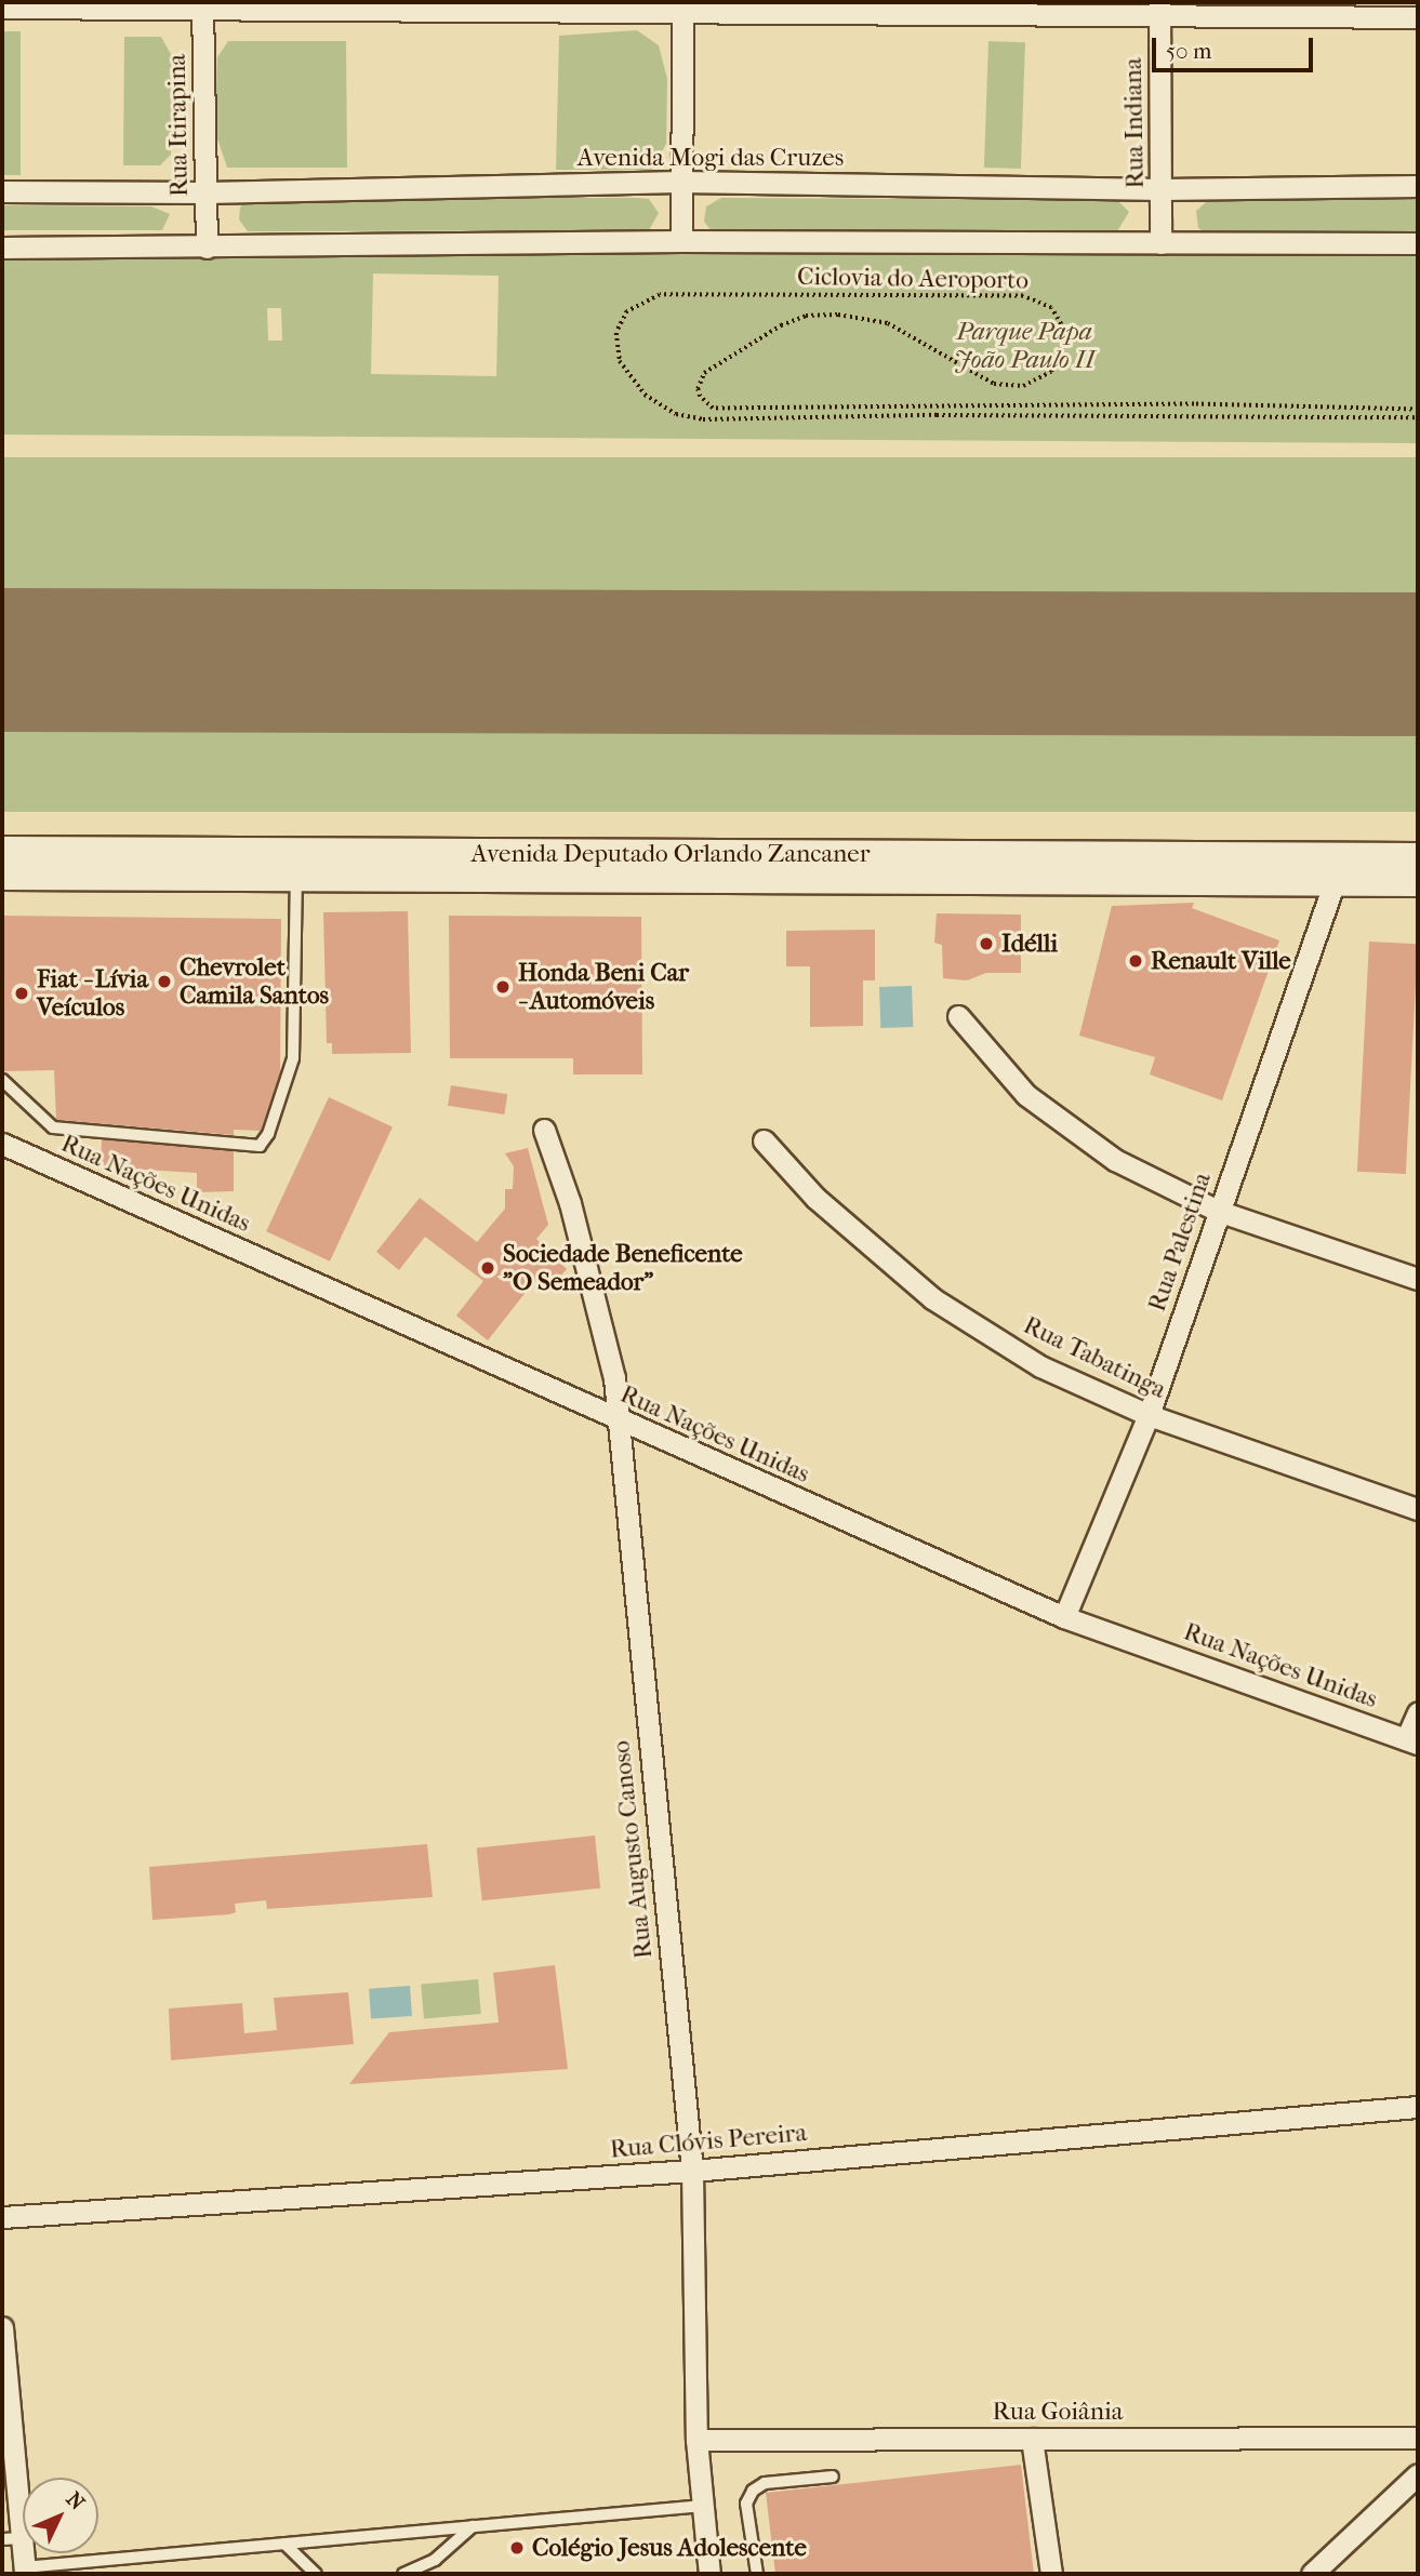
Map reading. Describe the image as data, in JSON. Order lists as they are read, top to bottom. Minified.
{"streets":{"main road":["Avenida Deputado Orlando Zancaner"],"street":["Rua Indiana","Rua Itirapina","Avenida Mogi das Cruzes","Rua Nações Unidas","Rua Palestina","Rua Tabatinga","Rua Augusto Canoso","Rua Clóvis Pereira","Rua Goiânia"],"path":["Ciclovia do Aeroporto"]},"crossings":[["Rua Indiana","Avenida Mogi das Cruzes"],["Rua Itirapina","Avenida Mogi das Cruzes"],["Avenida Deputado Orlando Zancaner","Rua Palestina"],["Rua Nações Unidas","Rua Palestina"],["Rua Nações Unidas","Rua Augusto Canoso"],["Rua Palestina","Rua Tabatinga"],["Rua Augusto Canoso","Rua Clóvis Pereira"],["Rua Augusto Canoso","Rua Goiânia"]],"parks":["Parque Papa João Paulo II"],"places":["Idélli","Renault Ville","Chevrolet Camila Santos","Honda Beni Car - Automóveis","Fiat - Lívia Veículos","Sociedade Beneficente \"O Semeador\"","Colégio Jesus Adolescente"],"scale_bar":"50 m","north":"top right"}
